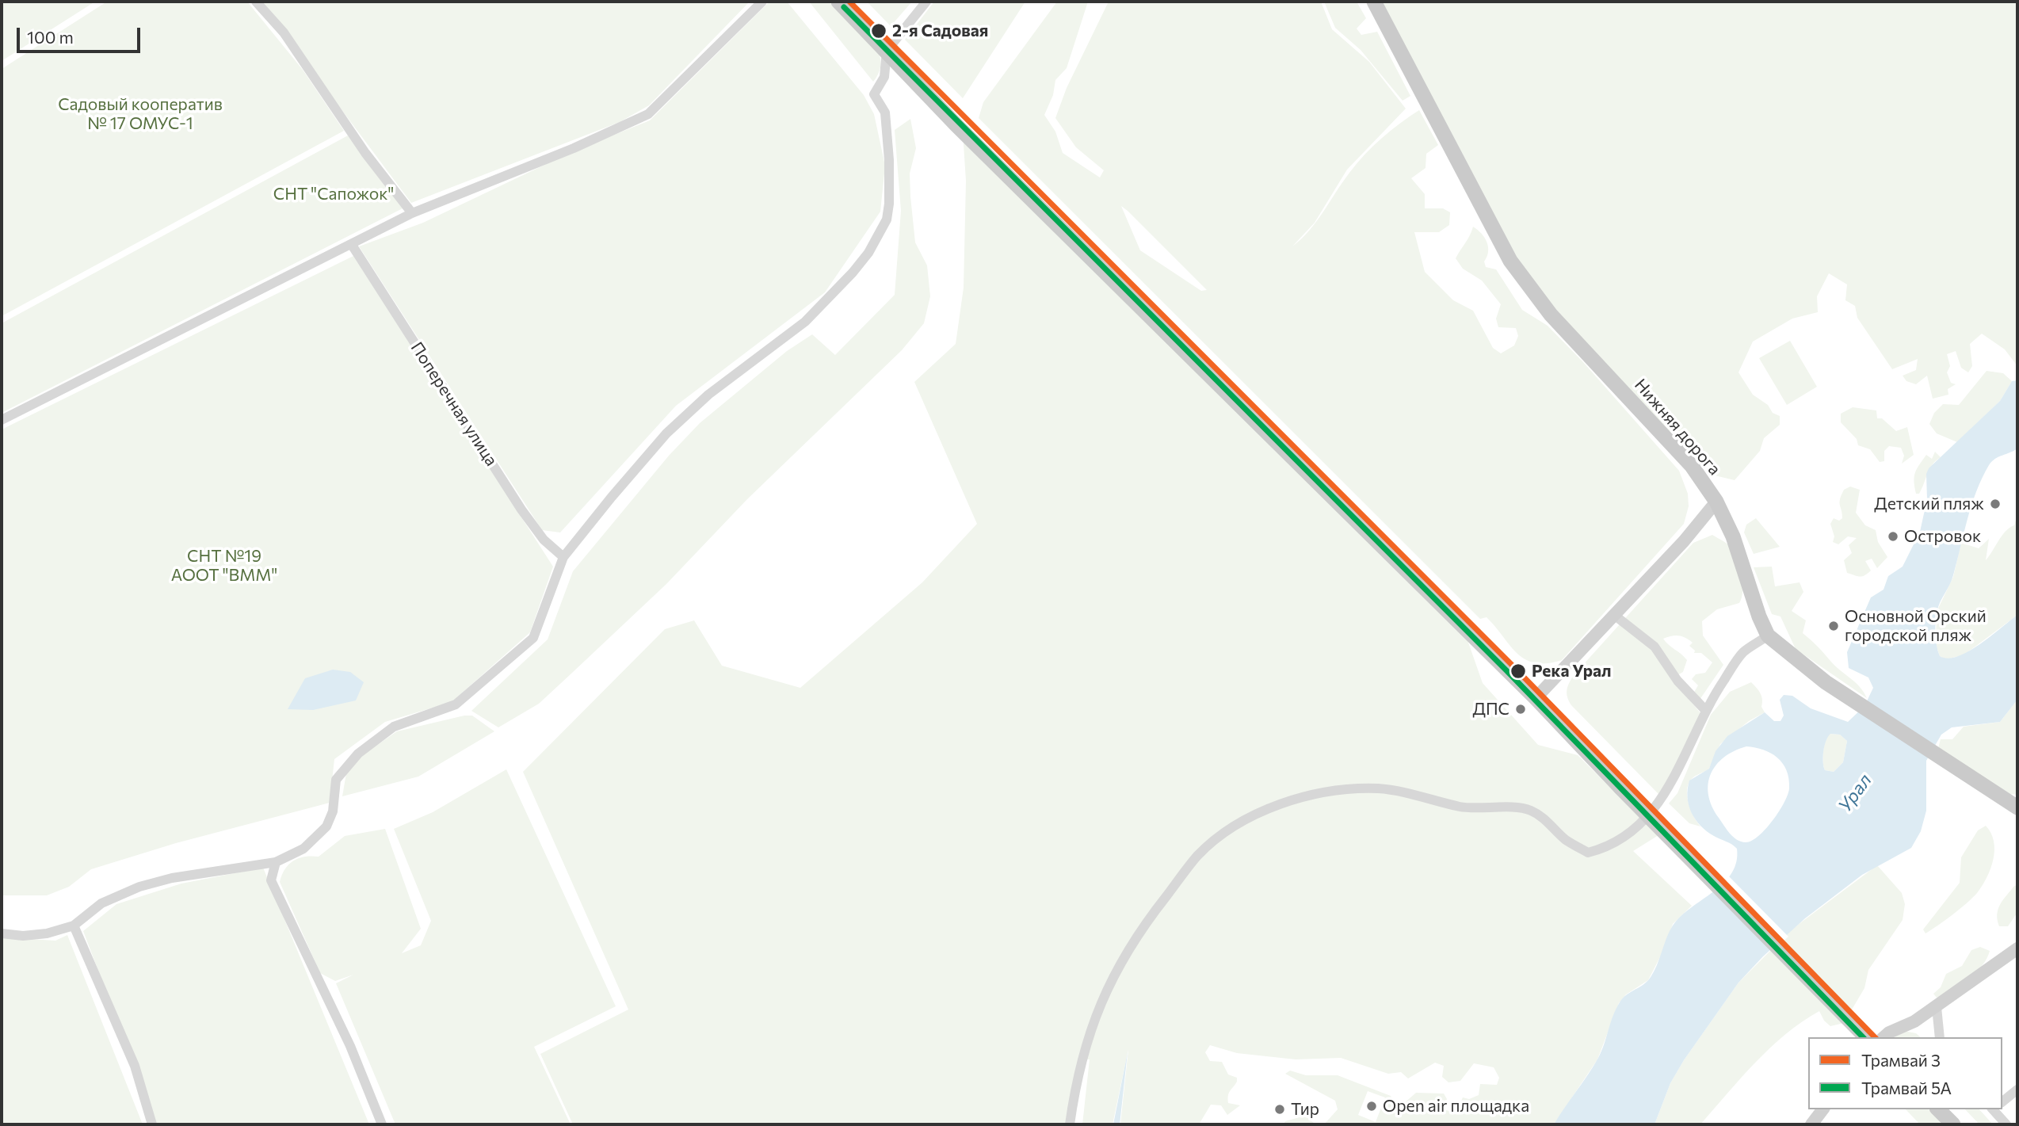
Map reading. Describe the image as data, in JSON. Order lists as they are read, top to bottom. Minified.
{"streets":{"main road":["Нижняя дорога"],"street":["Поперечная улица"]},"water":["Урал"],"parks":["Садовый кооператив № 17 ОМУС-1","СНТ \"Сапожок\"","СНТ №19 АООТ \"ВММ\""],"places":["2-я Садовая","Детский пляж","Островок","Основной Орский городской пляж","Река Урал","ДПС","Open air площадка","Тир"],"lines":["tram line 3","tram line 5А"],"legend":["Трамвай 3","Трамвай 5А"],"scale_bar":"100 m"}
